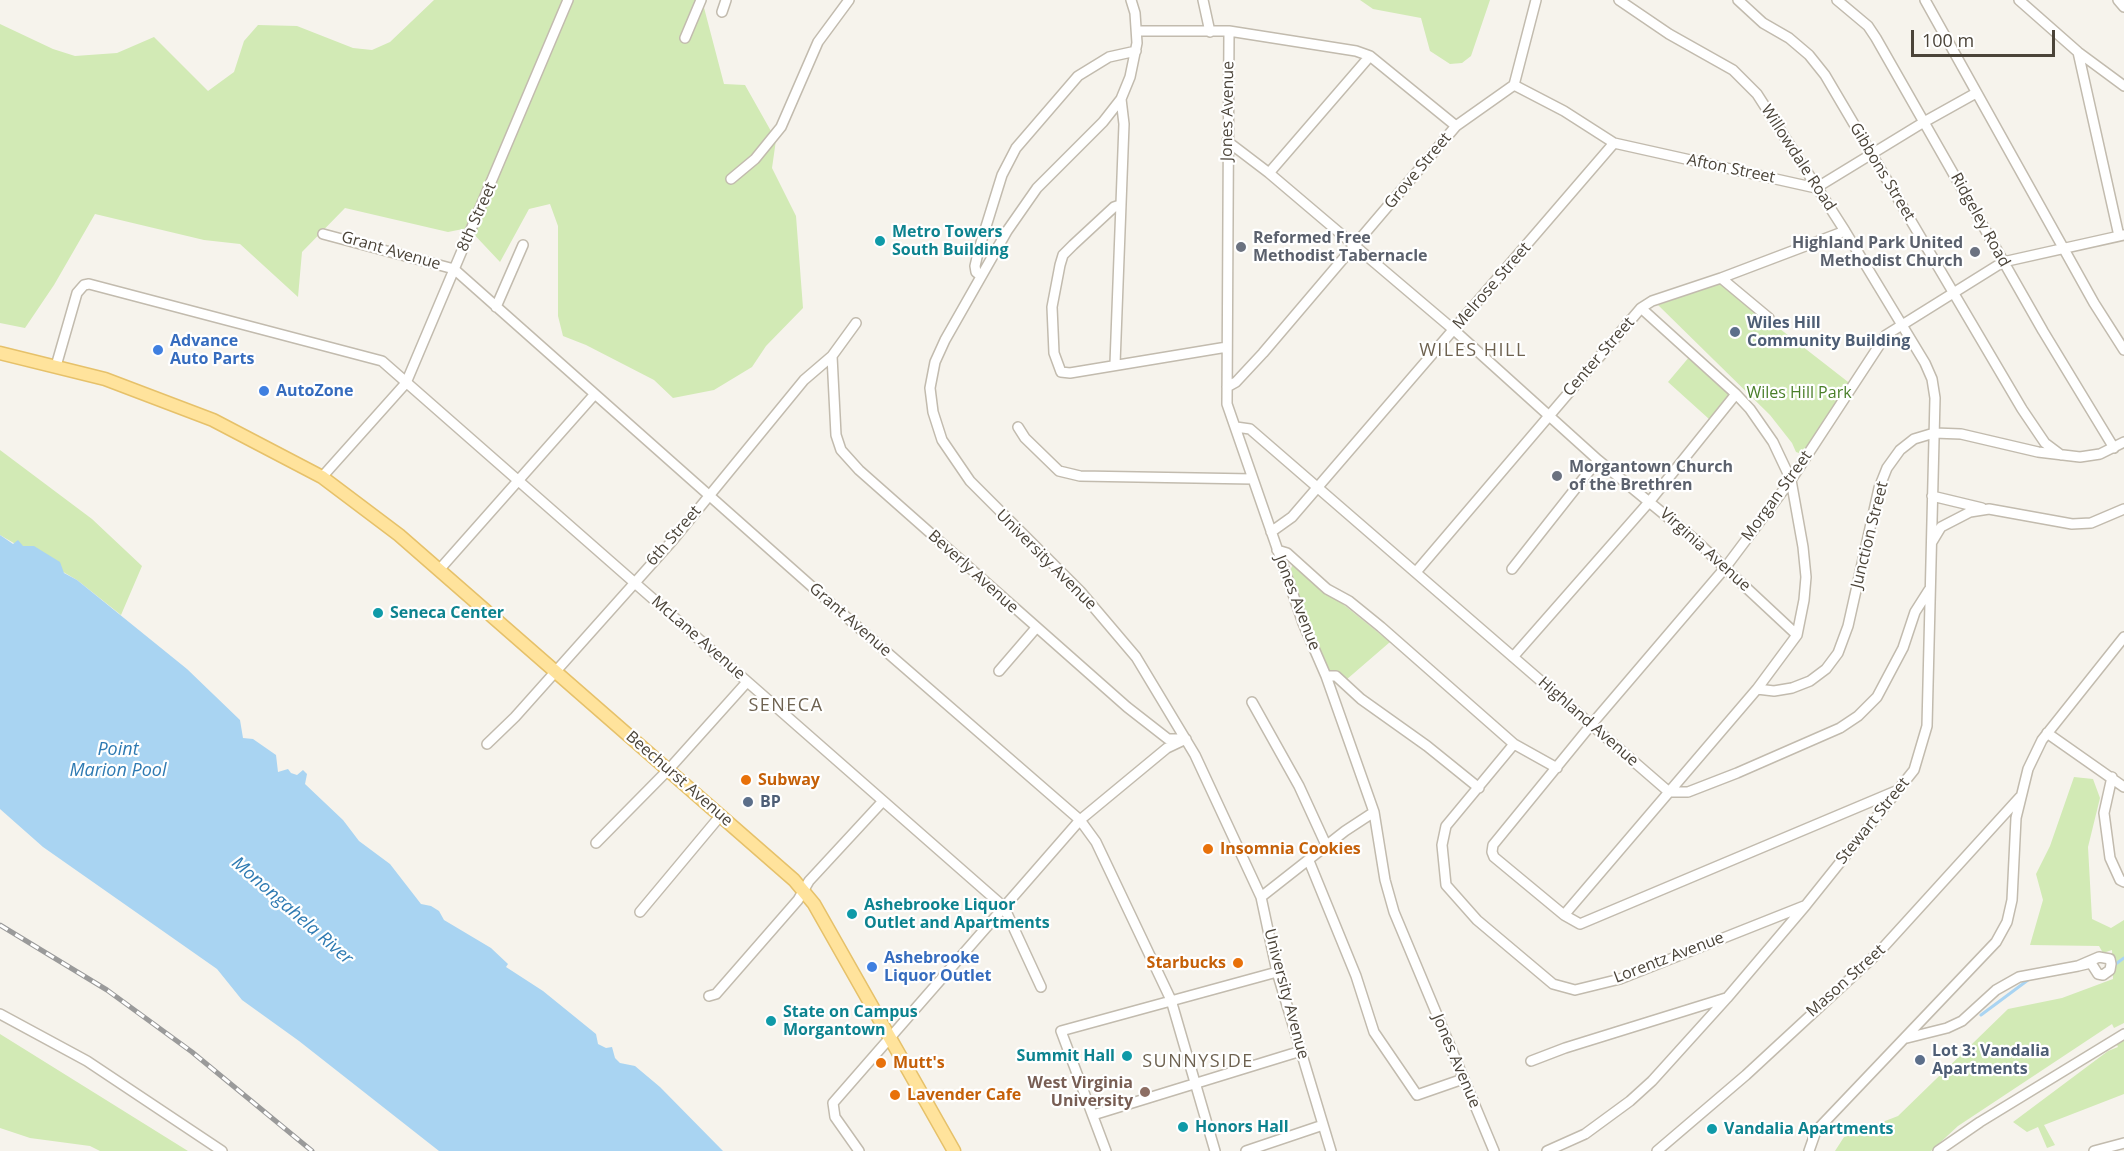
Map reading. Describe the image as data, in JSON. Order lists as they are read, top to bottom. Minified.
{"streets":{"main road":["Beechurst Avenue"],"street":["Jones Avenue","Willowdale Road","Afton Street","Grove Street","Gibbons Street","8th Street","Ridgeley Road","Grant Avenue","Melrose Street","Center Street","Morgan Street","Junction Street","6th Street","Virginia Avenue","University Avenue","Beverly Avenue","McLane Avenue","Highland Avenue","Stewart Street","Lorentz Avenue","Mason Street"]},"crossings":[["Jones Avenue","Grove Street"],["Jones Avenue","Melrose Street"],["Jones Avenue","Virginia Avenue"],["Jones Avenue","Highland Avenue"],["Willowdale Road","Afton Street"],["Willowdale Road","Center Street"],["Willowdale Road","Morgan Street"],["Willowdale Road","Junction Street"],["Willowdale Road","Stewart Street"],["Afton Street","Grove Street"],["Afton Street","Melrose Street"],["Grove Street","Virginia Avenue"],["Gibbons Street","Morgan Street"],["Gibbons Street","Junction Street"],["8th Street","Grant Avenue"],["8th Street","McLane Avenue"],["8th Street","Beechurst Avenue"],["Ridgeley Road","Morgan Street"],["Ridgeley Road","Junction Street"],["Grant Avenue","6th Street"],["Melrose Street","Virginia Avenue"],["Melrose Street","Highland Avenue"],["Center Street","Virginia Avenue"],["Center Street","Highland Avenue"],["Morgan Street","Virginia Avenue"],["Morgan Street","Highland Avenue"],["6th Street","Beverly Avenue"],["6th Street","McLane Avenue"],["6th Street","Beechurst Avenue"],["University Avenue","Beverly Avenue"],["McLane Avenue","Beechurst Avenue"],["Stewart Street","Lorentz Avenue"]],"districts":["WILES HILL","SENECA","SUNNYSIDE"],"water":["Point Marion Pool","Monongahela River"],"parks":["Wiles Hill Park"],"places":["Metro Towers South Building","Reformed Free Methodist Tabernacle","Highland Park United Methodist Church","Wiles Hill Community Building","Advance Auto Parts","AutoZone","Morgantown Church of the Brethren","Seneca Center","Subway","BP","Insomnia Cookies","Ashebrooke Liquor Outlet and Apartments","Starbucks","Ashebrooke Liquor Outlet","State on Campus Morgantown","Summit Hall","Lot 3: Vandalia Apartments","Mutt's","West Virginia University","Lavender Cafe","Honors Hall","Vandalia Apartments"],"scale_bar":"100 m"}
